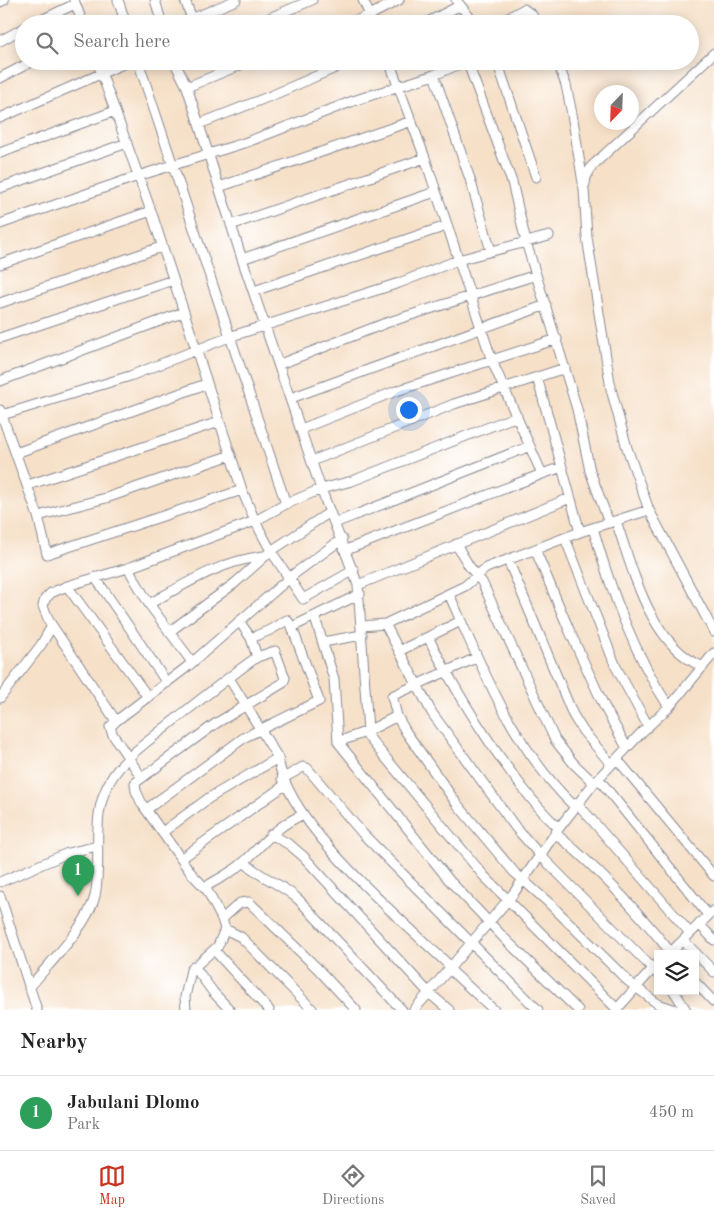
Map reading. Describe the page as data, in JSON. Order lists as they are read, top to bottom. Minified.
{"north":"bottom left","page":{"search":"Search here","pins":"1","heading":"Nearby","list":[{"mark":"1","name":"Jabulani Dlomo","note":"Park","value":"450 m"}],"nav":["Map","Directions","Saved"]}}
